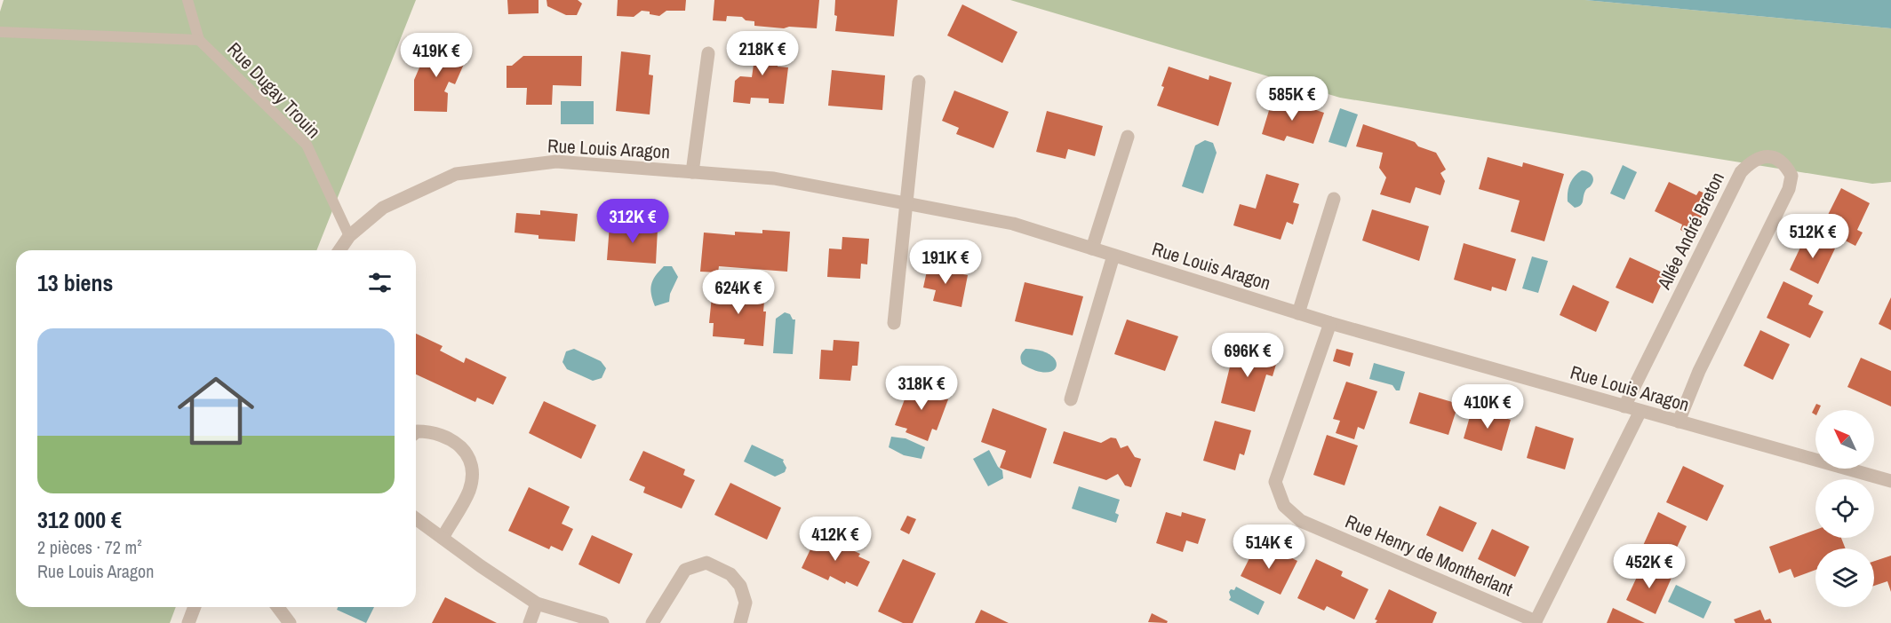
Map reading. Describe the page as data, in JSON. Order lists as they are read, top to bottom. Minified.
{"streets":{"street":["Rue Louis Aragon","Allée André Breton","Rue Henry de Montherlant"],"lane":["Rue Dugay Trouin"]},"crossings":[["Rue Dugay Trouin","Rue Louis Aragon"],["Rue Louis Aragon","Allée André Breton"],["Rue Louis Aragon","Rue Henry de Montherlant"]],"north":"top left","page":{"price":["218K €","419K €","585K €","312K €","512K €","191K €","624K €","696K €","318K €","410K €","412K €","514K €","452K €"],"heading":"13 biens","list":[{"name":"312 000 €","note":"2 pièces · 72 m² · Rue Louis Aragon"}]}}
